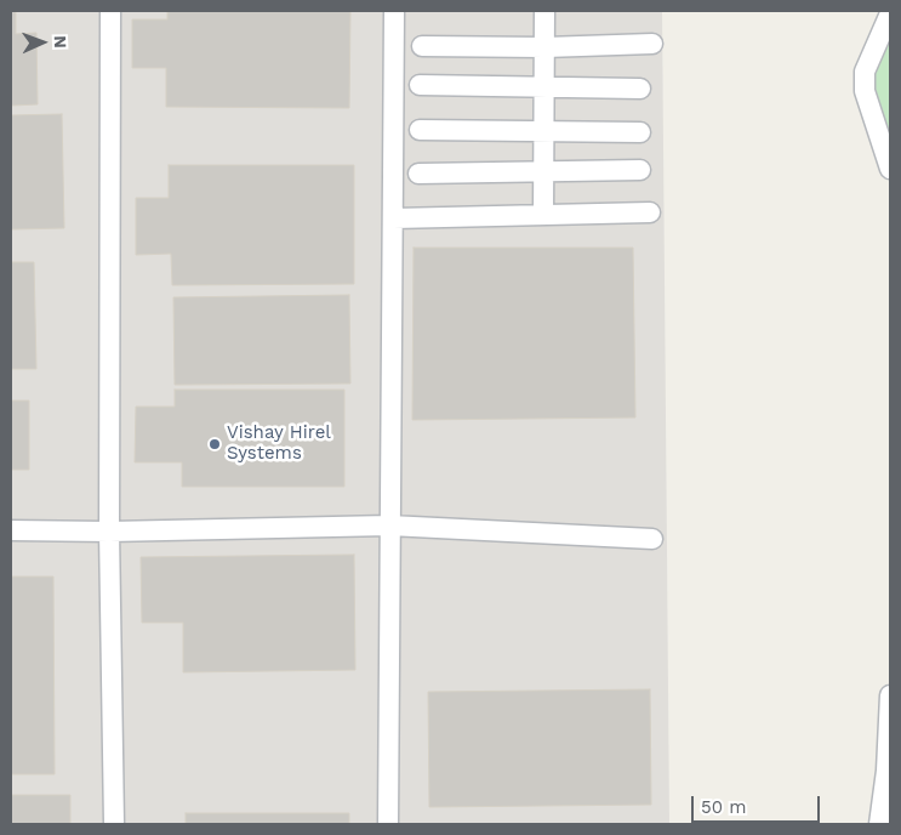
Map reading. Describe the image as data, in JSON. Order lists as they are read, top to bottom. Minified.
{"places":["Vishay Hirel Systems"],"scale_bar":"50 m","north":"right"}
